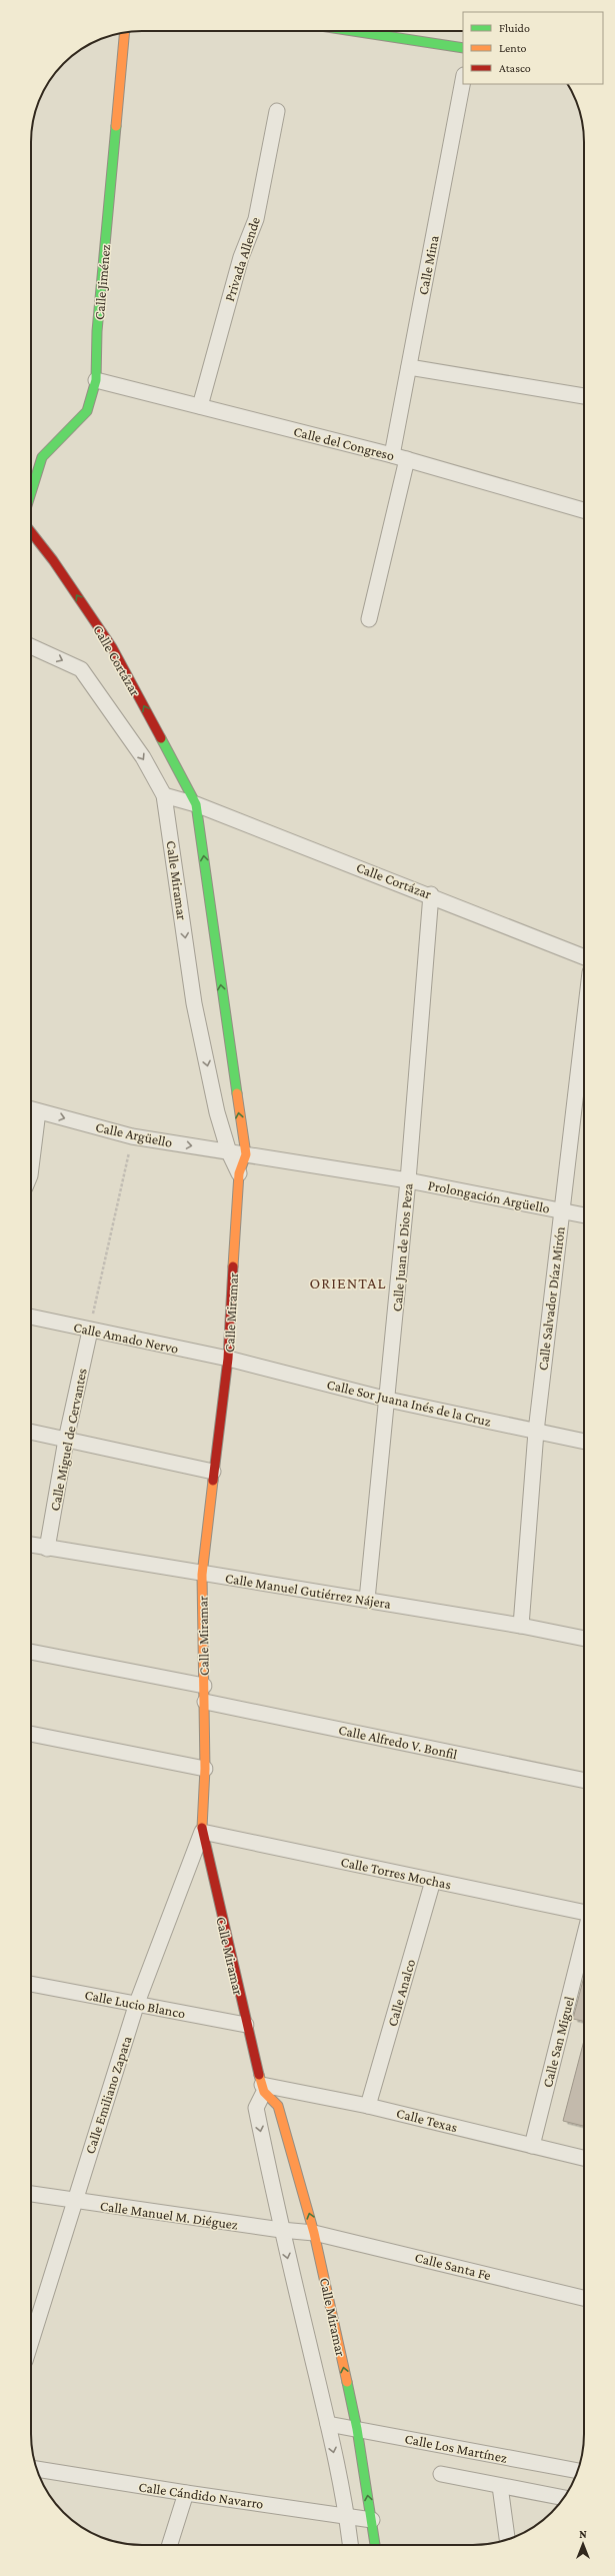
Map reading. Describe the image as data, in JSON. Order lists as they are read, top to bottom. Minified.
{"streets":{"street":["Privada Allende","Calle Mina","Calle Jiménez","Calle del Congreso","Calle Cortázar","Calle Miramar","Calle Argüello","Prolongación Argüello","Calle Juan de Dios Peza","Calle Salvador Díaz Mirón","Calle Amado Nervo","Calle Sor Juana Inés de la Cruz","Calle Miguel de Cervantes","Calle Manuel Gutiérrez Nájera","Calle Alfredo V. Bonfil","Calle Torres Mochas","Calle Analco","Calle Lucio Blanco","Calle San Miguel","Calle Emiliano Zapata","Calle Texas","Calle Manuel M. Diéguez","Calle Santa Fe","Calle Los Martínez","Calle Cándido Navarro"]},"crossings":[["Privada Allende","Calle del Congreso"],["Calle Mina","Calle del Congreso"],["Calle Jiménez","Calle del Congreso"],["Calle Cortázar","Calle Miramar"],["Calle Cortázar","Calle Juan de Dios Peza"],["Calle Miramar","Calle Argüello"],["Calle Miramar","Prolongación Argüello"],["Calle Miramar","Calle Amado Nervo"],["Calle Miramar","Calle Sor Juana Inés de la Cruz"],["Calle Miramar","Calle Manuel Gutiérrez Nájera"],["Calle Miramar","Calle Alfredo V. Bonfil"],["Calle Miramar","Calle Torres Mochas"],["Calle Miramar","Calle Lucio Blanco"],["Calle Miramar","Calle Emiliano Zapata"],["Calle Miramar","Calle Texas"],["Calle Miramar","Calle Manuel M. Diéguez"],["Calle Miramar","Calle Santa Fe"],["Calle Miramar","Calle Los Martínez"],["Calle Miramar","Calle Cándido Navarro"],["Calle Argüello","Prolongación Argüello"],["Prolongación Argüello","Calle Juan de Dios Peza"],["Prolongación Argüello","Calle Salvador Díaz Mirón"],["Calle Juan de Dios Peza","Calle Sor Juana Inés de la Cruz"],["Calle Juan de Dios Peza","Calle Manuel Gutiérrez Nájera"],["Calle Salvador Díaz Mirón","Calle Sor Juana Inés de la Cruz"],["Calle Salvador Díaz Mirón","Calle Manuel Gutiérrez Nájera"],["Calle Amado Nervo","Calle Sor Juana Inés de la Cruz"],["Calle Amado Nervo","Calle Miguel de Cervantes"],["Calle Miguel de Cervantes","Calle Manuel Gutiérrez Nájera"],["Calle Torres Mochas","Calle Analco"],["Calle Torres Mochas","Calle Emiliano Zapata"],["Calle Analco","Calle Texas"],["Calle Lucio Blanco","Calle Emiliano Zapata"],["Calle San Miguel","Calle Texas"],["Calle Emiliano Zapata","Calle Manuel M. Diéguez"],["Calle Manuel M. Diéguez","Calle Santa Fe"]],"one_way":["Calle Cortázar","Calle Argüello"],"districts":["ORIENTAL"],"legend":["Fluido","Lento","Atasco"],"north":"top"}
